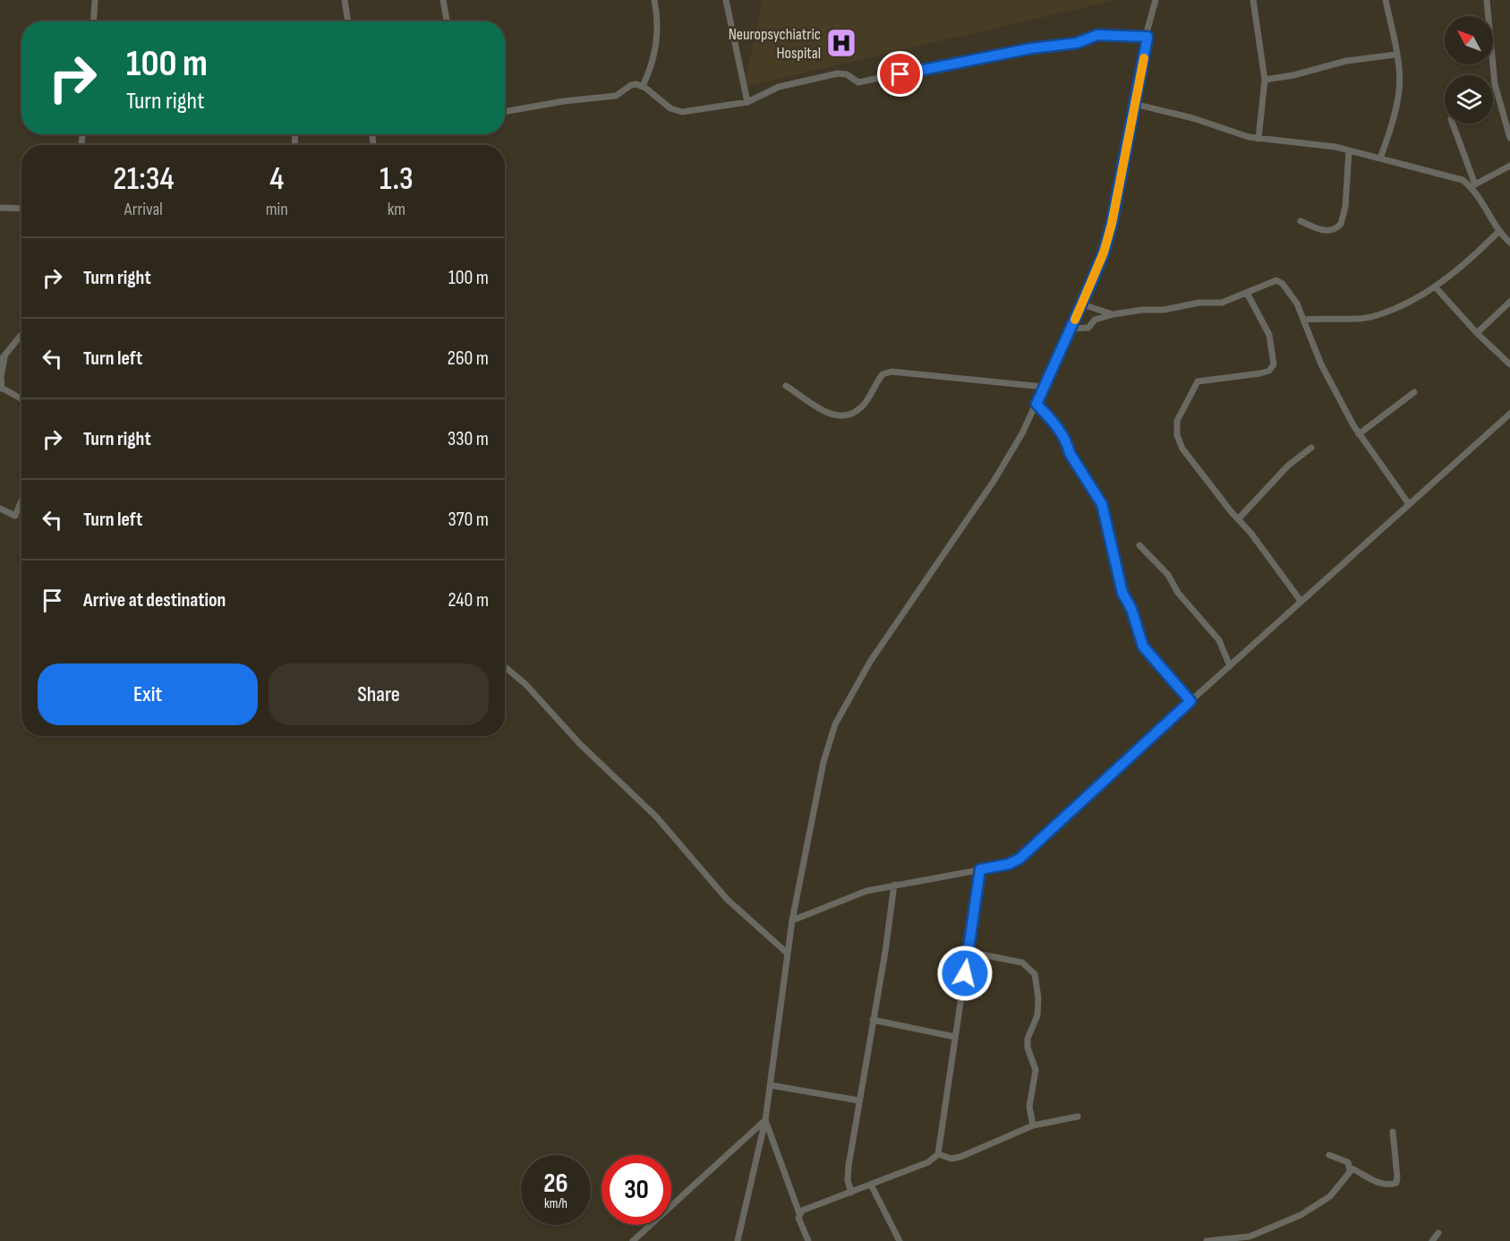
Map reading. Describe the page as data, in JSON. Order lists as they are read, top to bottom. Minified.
{"places":{"hospital":["Neuropsychiatric Hospital"]},"north":"top left","page":{"turn":["100 m","Turn right"],"eta":["21:34","Arrival","4","min","1.3","km"],"list":[{"name":"Turn right","value":"100 m"},{"name":"Turn left","value":"260 m"},{"name":"Turn right","value":"330 m"},{"name":"Turn left","value":"370 m"},{"name":"Arrive at destination","value":"240 m"}],"buttons":["Exit","Share"],"speed":"26 km/h","limit":"30"}}
